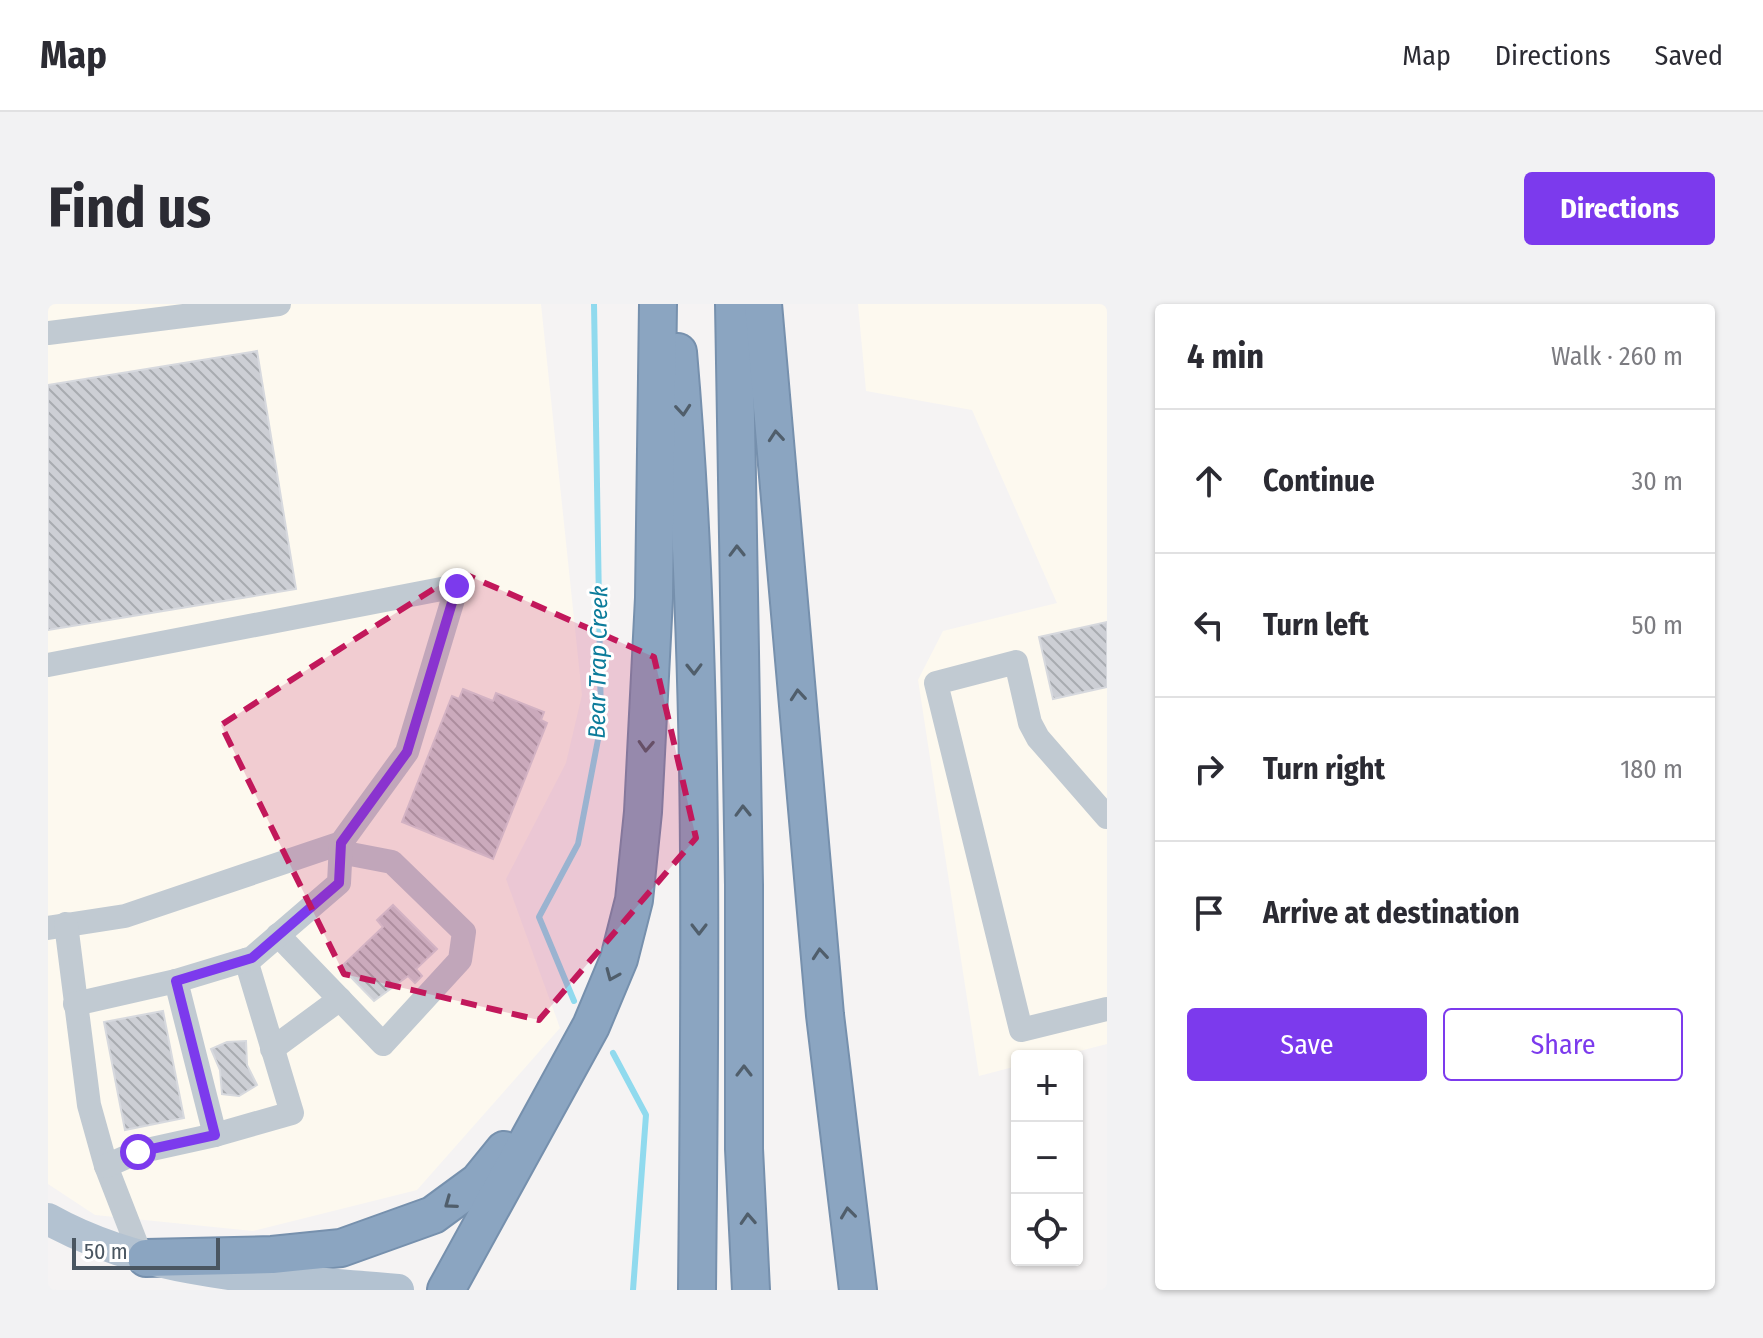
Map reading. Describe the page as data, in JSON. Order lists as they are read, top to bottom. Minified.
{"water":["Bear Trap Creek"],"scale_bar":"50 m","page":{"header":"Map","nav":["Map","Directions","Saved"],"buttons":["Directions",["Save","Share"]],"title":"Find us","heading":["4 min","Walk · 260 m"],"list":[["Continue","30 m"],["Turn left","50 m"],["Turn right","180 m"],"Arrive at destination"],"map_buttons":["+","−"],"scale":"50 m"}}
